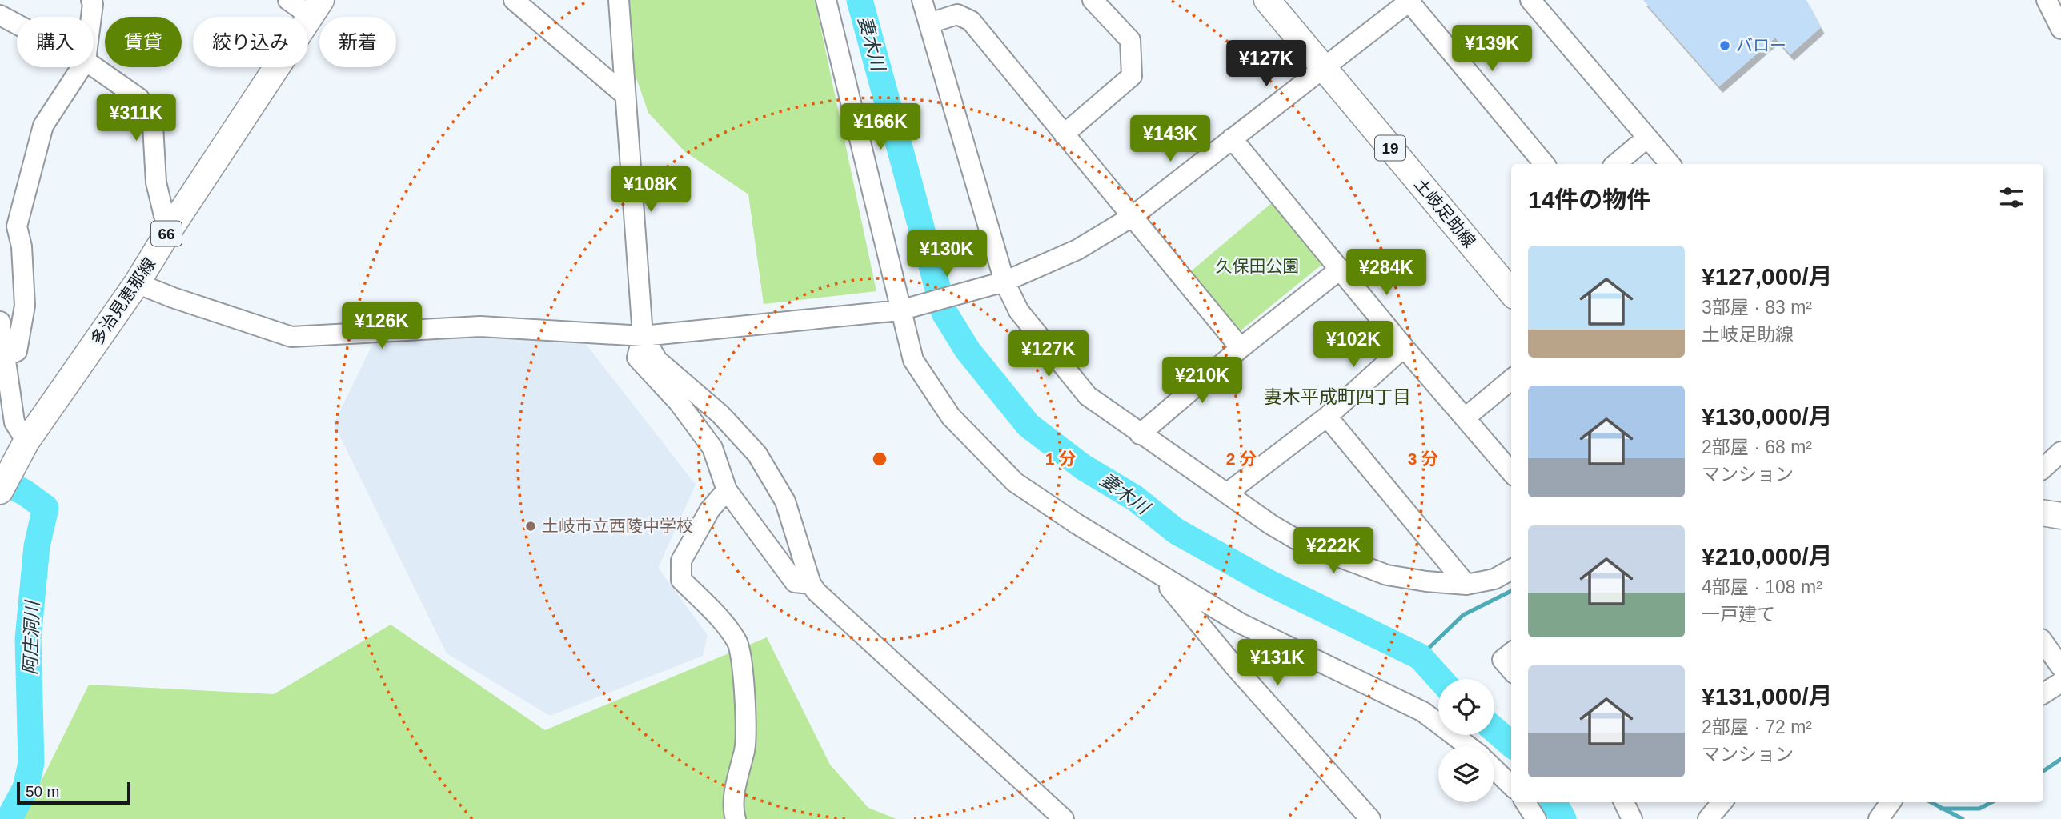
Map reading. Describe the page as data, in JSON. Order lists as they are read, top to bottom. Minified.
{"streets":{"main road":["19","土岐足助線","66","多治見恵那線"]},"districts":["妻木平成町四丁目"],"water":["妻木川","阿庄洞川"],"parks":["久保田公園"],"places":["バロー","土岐市立西陵中学校"],"scale_bar":"50 m","page":{"chip":["購入","賃貸","絞り込み","新着"],"price":["¥139K","¥127K","¥311K","¥166K","¥143K","¥108K","¥130K","¥284K","¥126K","¥102K","¥127K","¥210K","¥222K","¥131K"],"heading":"14件の物件","list":[{"name":"¥127,000/月","note":"3部屋 · 83 m² · 土岐足助線"},{"name":"¥130,000/月","note":"2部屋 · 68 m² · マンション"},{"name":"¥210,000/月","note":"4部屋 · 108 m² · 一戸建て"},{"name":"¥131,000/月","note":"2部屋 · 72 m² · マンション"}],"scale":"50 m"},"rings":["1 分","2 分","3 分"]}
